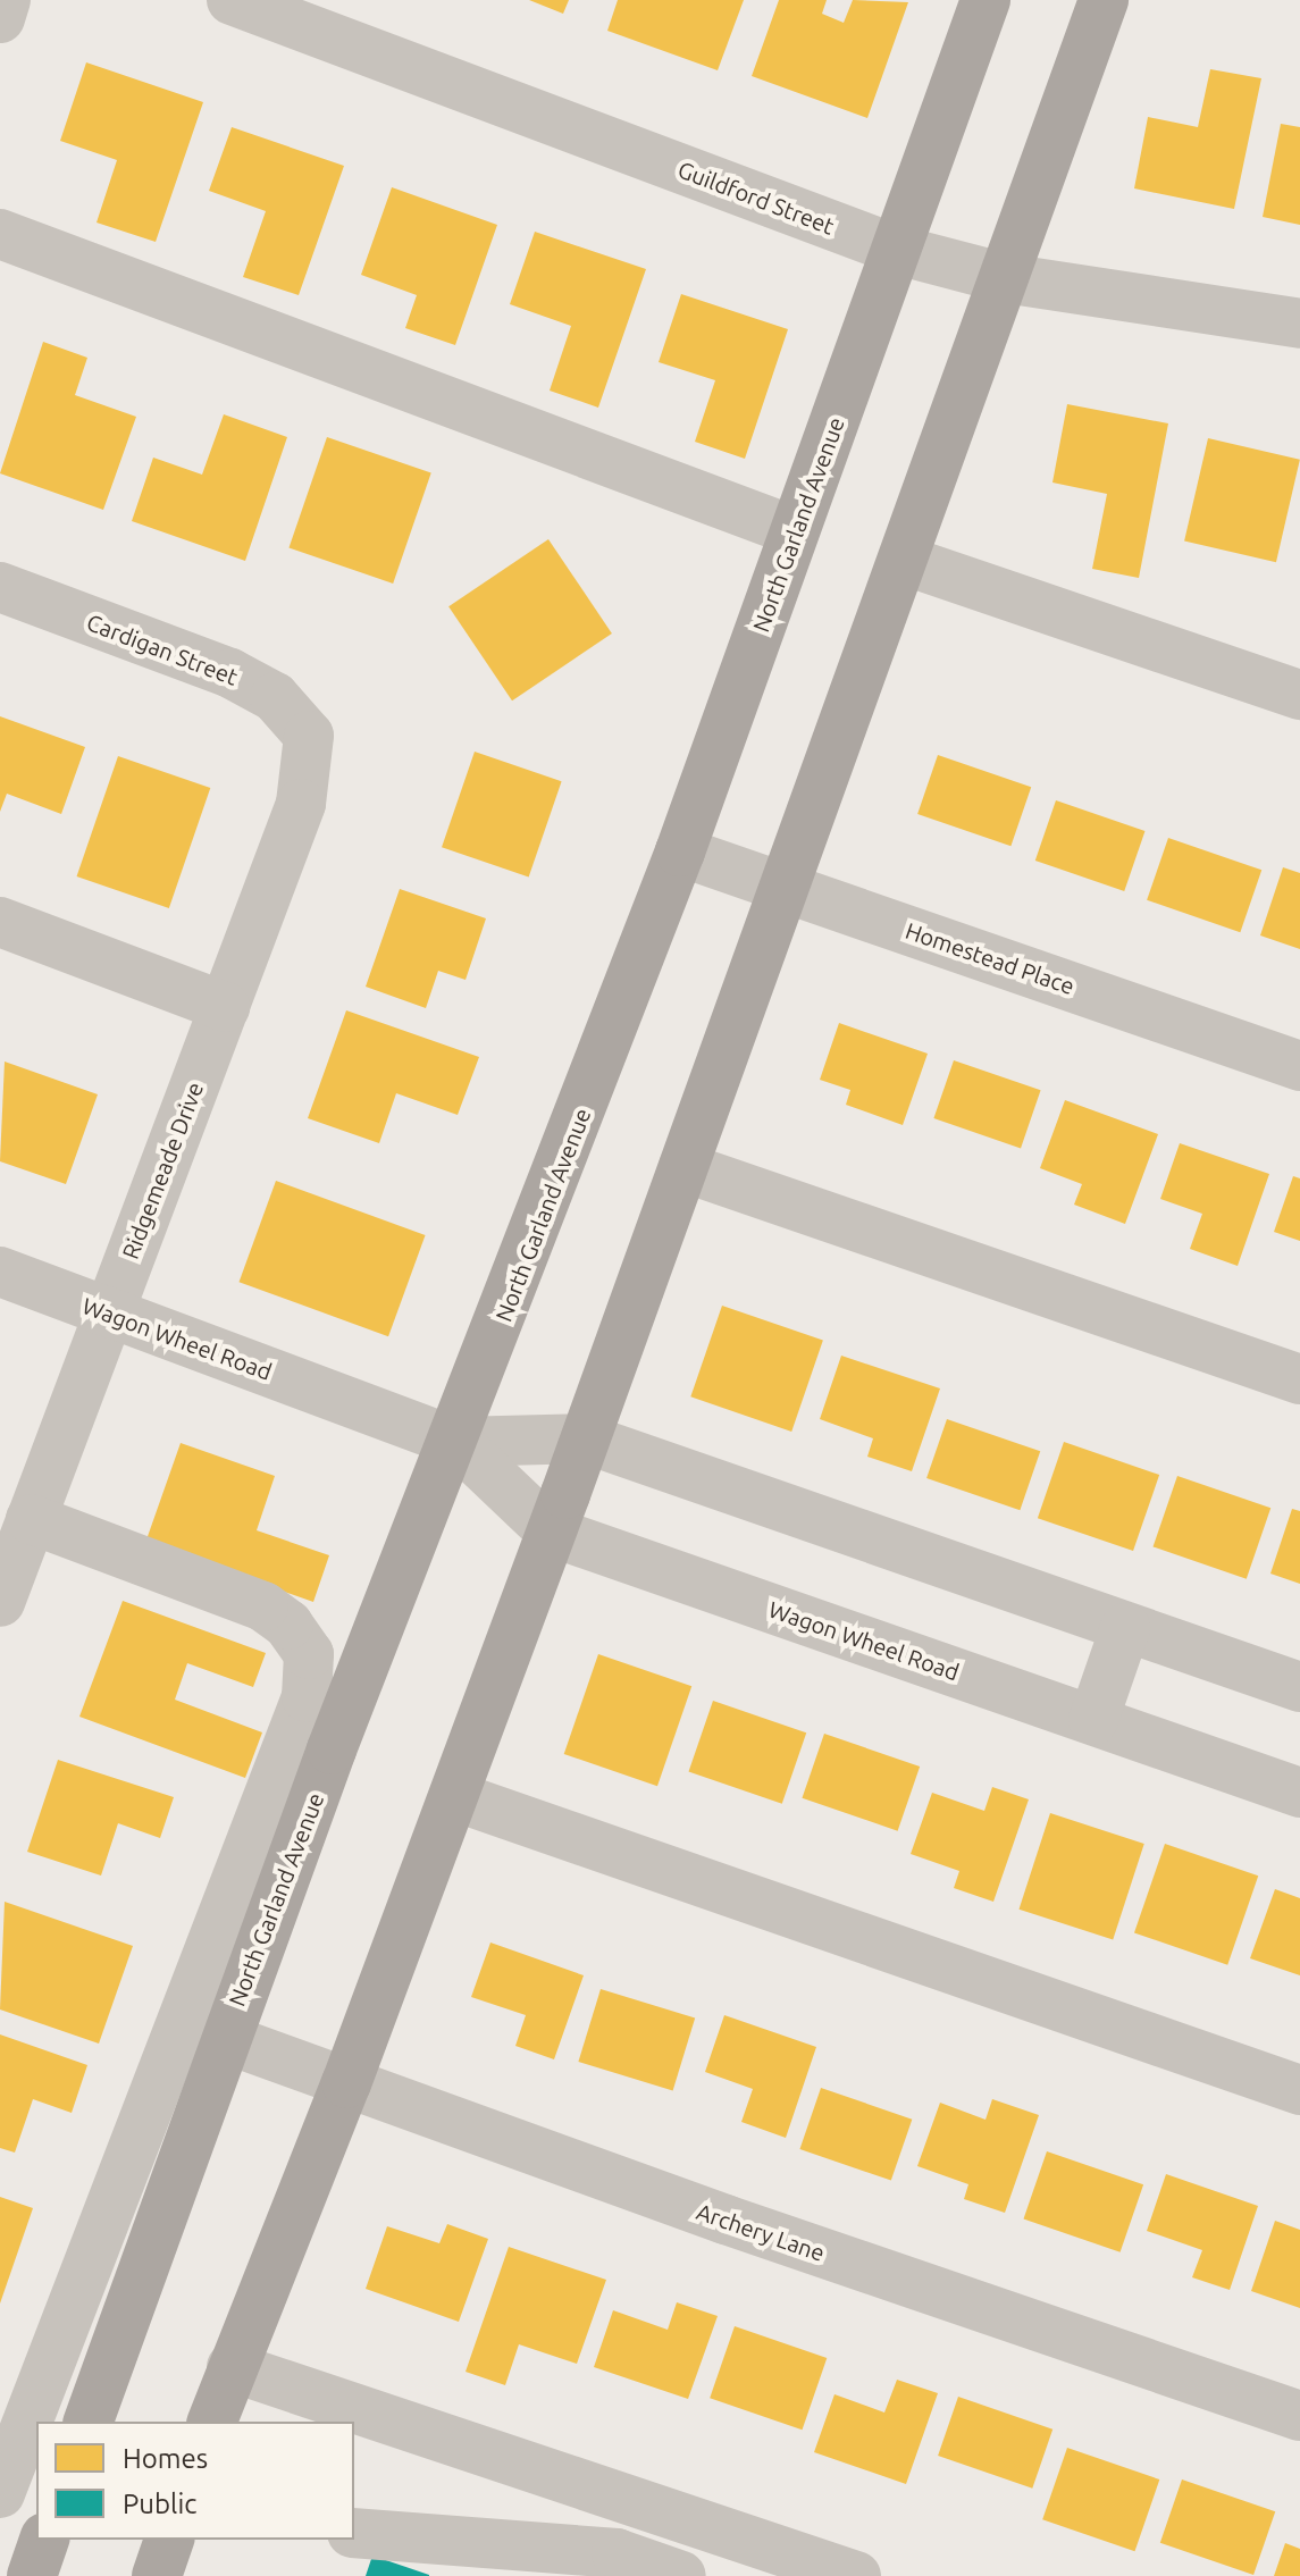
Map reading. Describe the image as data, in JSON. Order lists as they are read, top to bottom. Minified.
{"streets":{"main road":["North Garland Avenue"],"street":["Guildford Street","Cardigan Street","Homestead Place","Ridgemeade Drive","Wagon Wheel Road","Archery Lane"]},"crossings":[["Guildford Street","North Garland Avenue"],["North Garland Avenue","Homestead Place"],["North Garland Avenue","Wagon Wheel Road"],["North Garland Avenue","Archery Lane"],["Cardigan Street","Ridgemeade Drive"],["Ridgemeade Drive","Wagon Wheel Road"]],"legend":["Homes","Public"]}
